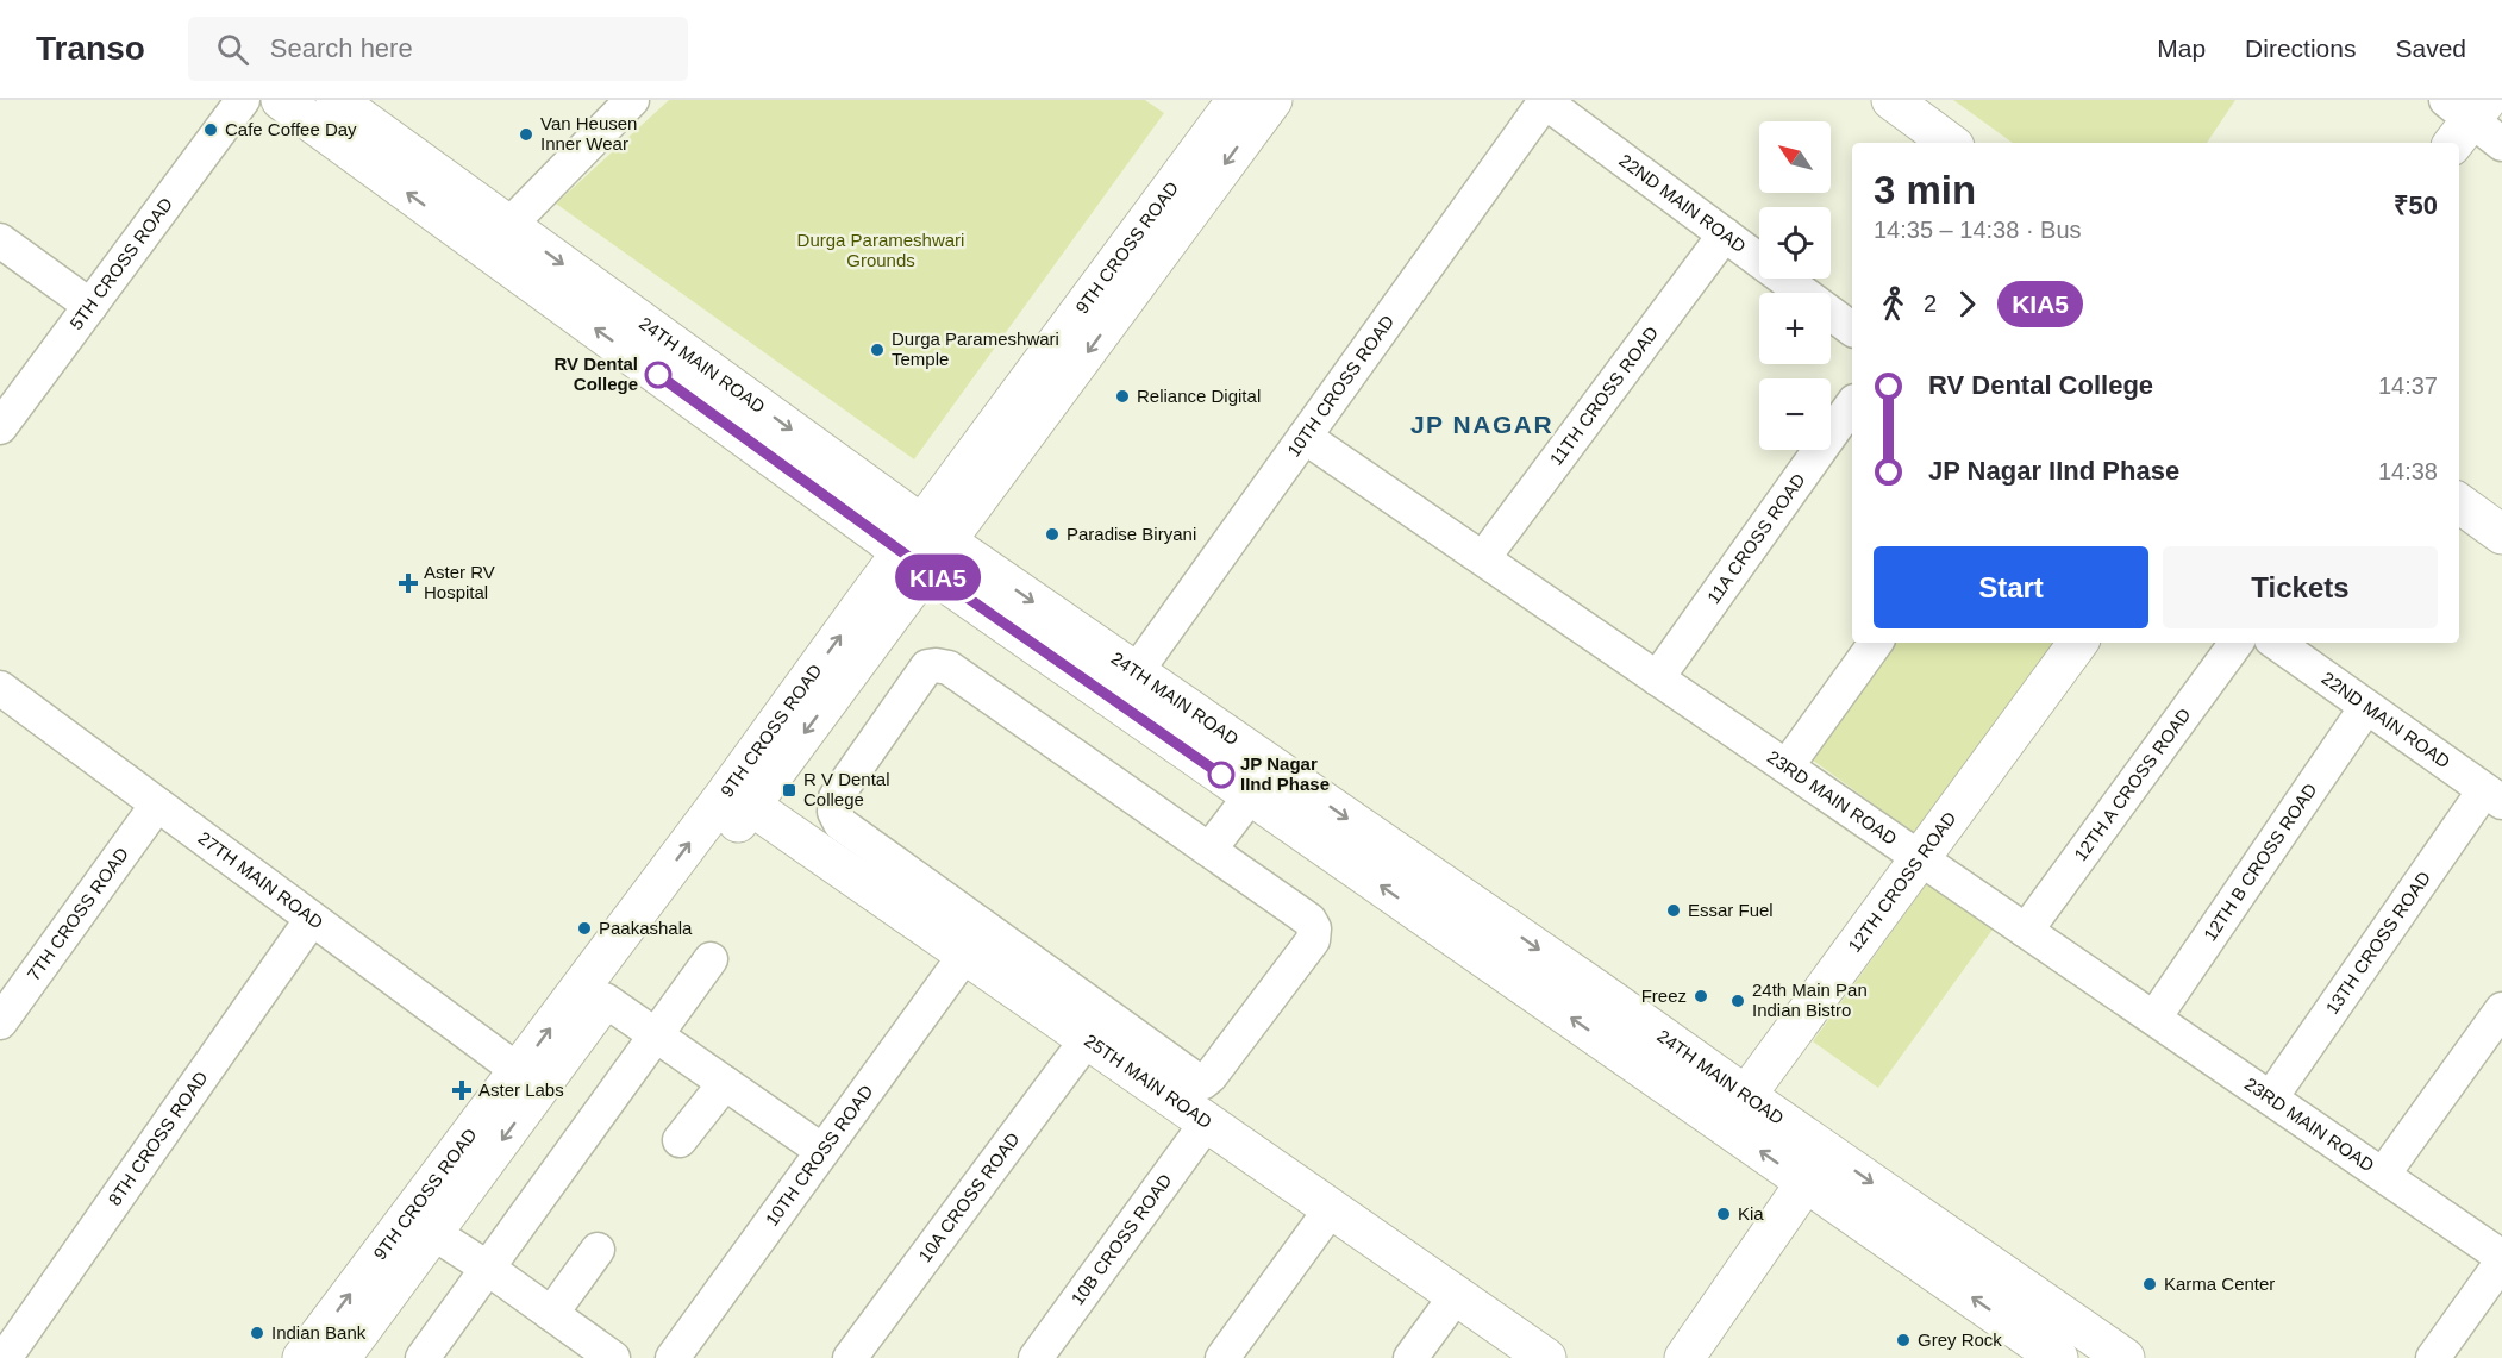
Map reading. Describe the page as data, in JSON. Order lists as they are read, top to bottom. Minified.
{"streets":{"main road":["9TH CROSS ROAD","24TH MAIN ROAD","12TH CROSS ROAD","25TH MAIN ROAD"],"street":["22ND MAIN ROAD","5TH CROSS ROAD","10TH CROSS ROAD","11TH CROSS ROAD","11A CROSS ROAD","12TH A CROSS ROAD","23RD MAIN ROAD","12TH B CROSS ROAD","27TH MAIN ROAD","7TH CROSS ROAD","13TH CROSS ROAD","8TH CROSS ROAD","10A CROSS ROAD","10B CROSS ROAD"]},"crossings":[["22ND MAIN ROAD","10TH CROSS ROAD"],["22ND MAIN ROAD","11TH CROSS ROAD"],["22ND MAIN ROAD","12TH B CROSS ROAD"],["22ND MAIN ROAD","13TH CROSS ROAD"],["9TH CROSS ROAD","24TH MAIN ROAD"],["9TH CROSS ROAD","27TH MAIN ROAD"],["9TH CROSS ROAD","25TH MAIN ROAD"],["24TH MAIN ROAD","10TH CROSS ROAD"],["24TH MAIN ROAD","12TH CROSS ROAD"],["10TH CROSS ROAD","23RD MAIN ROAD"],["10TH CROSS ROAD","25TH MAIN ROAD"],["11TH CROSS ROAD","23RD MAIN ROAD"],["11A CROSS ROAD","23RD MAIN ROAD"],["12TH A CROSS ROAD","23RD MAIN ROAD"],["23RD MAIN ROAD","12TH B CROSS ROAD"],["23RD MAIN ROAD","12TH CROSS ROAD"],["23RD MAIN ROAD","13TH CROSS ROAD"],["27TH MAIN ROAD","7TH CROSS ROAD"],["27TH MAIN ROAD","8TH CROSS ROAD"],["25TH MAIN ROAD","10A CROSS ROAD"],["25TH MAIN ROAD","10B CROSS ROAD"]],"districts":["JP NAGAR"],"parks":["Durga Parameshwari Grounds"],"places":{"other":["Cafe Coffee Day","Van Heusen Inner Wear","Durga Parameshwari Temple","RV Dental College","Reliance Digital","Paradise Biryani","JP Nagar IInd Phase","Essar Fuel","Paakashala","Freez","24th Main Pan Indian Bistro","Kia","Karma Center","Indian Bank","Grey Rock"],"health":["Aster RV Hospital","Aster Labs"],"transit":["R V Dental College"]},"lines":["bus line KIA5"],"north":"top left","page":{"header":"Transo","search":"Search here","nav":["Map","Directions","Saved"],"on_map":"KIA5","map_buttons":["+","−"],"heading":["3 min","14:35 – 14:38 · Bus","₹50"],"legs":["2","KIA5"],"list":[{"name":"RV Dental College","value":"14:37"},{"name":"JP Nagar IInd Phase","value":"14:38"}],"buttons":["Start","Tickets"]}}
